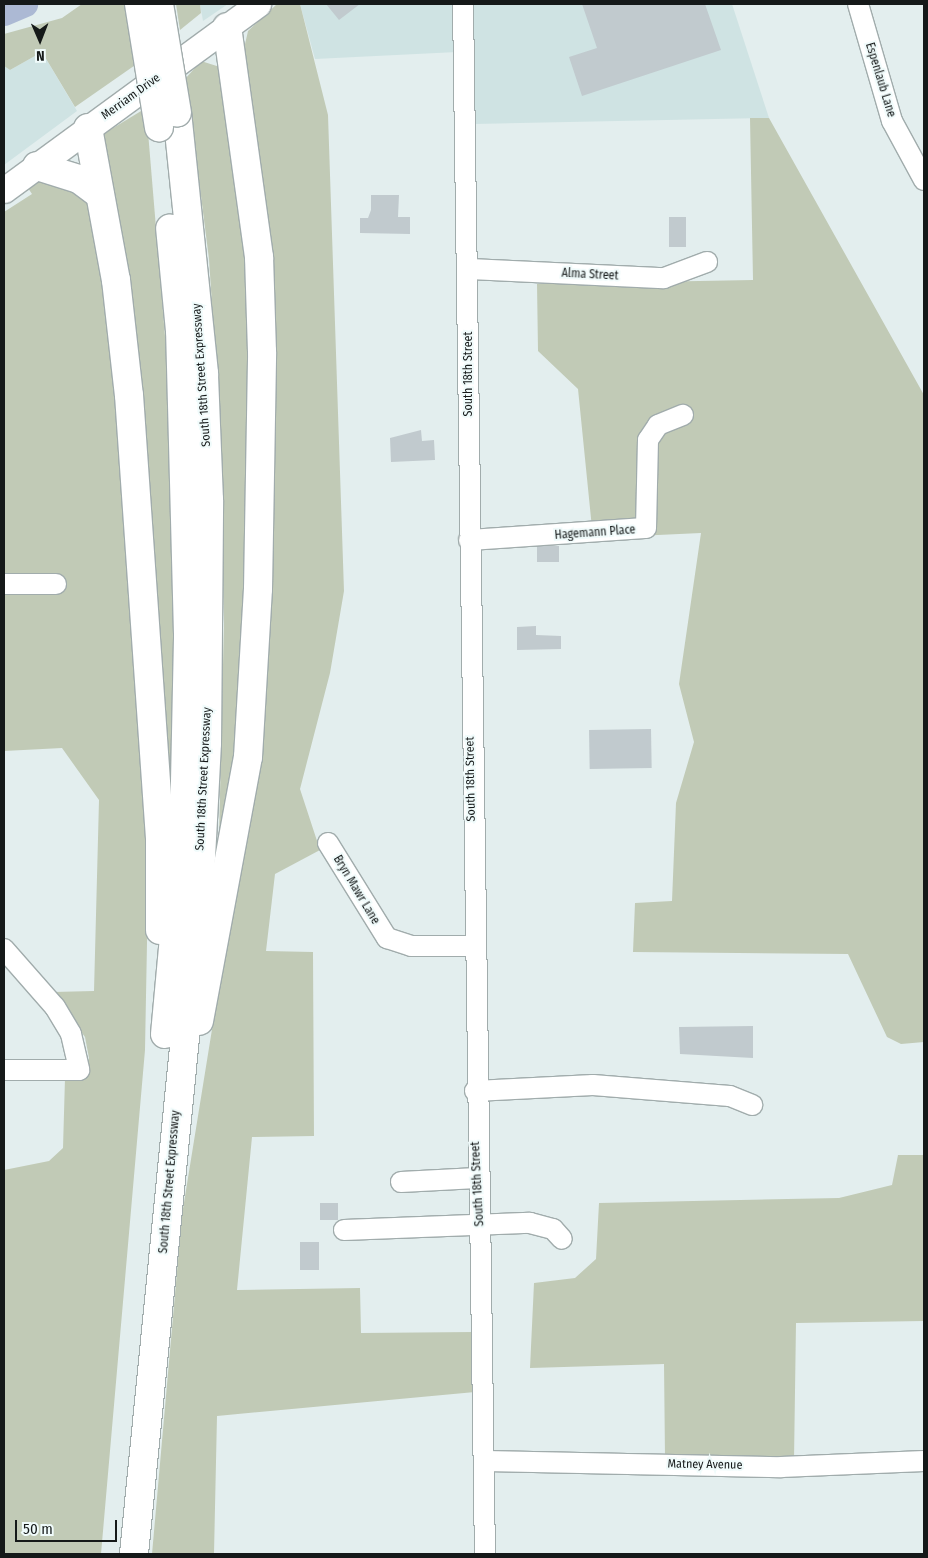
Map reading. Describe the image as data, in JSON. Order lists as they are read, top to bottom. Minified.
{"streets":{"highway":["South 18th Street Expressway"],"main road":["Merriam Drive"],"street":["Espenlaub Lane","Alma Street","South 18th Street","Hagemann Place","Bryn Mawr Lane","Matney Avenue"]},"crossings":[["Alma Street","South 18th Street"],["South 18th Street","Hagemann Place"],["South 18th Street","Bryn Mawr Lane"],["South 18th Street","Matney Avenue"]],"scale_bar":"50 m","north":"bottom"}
